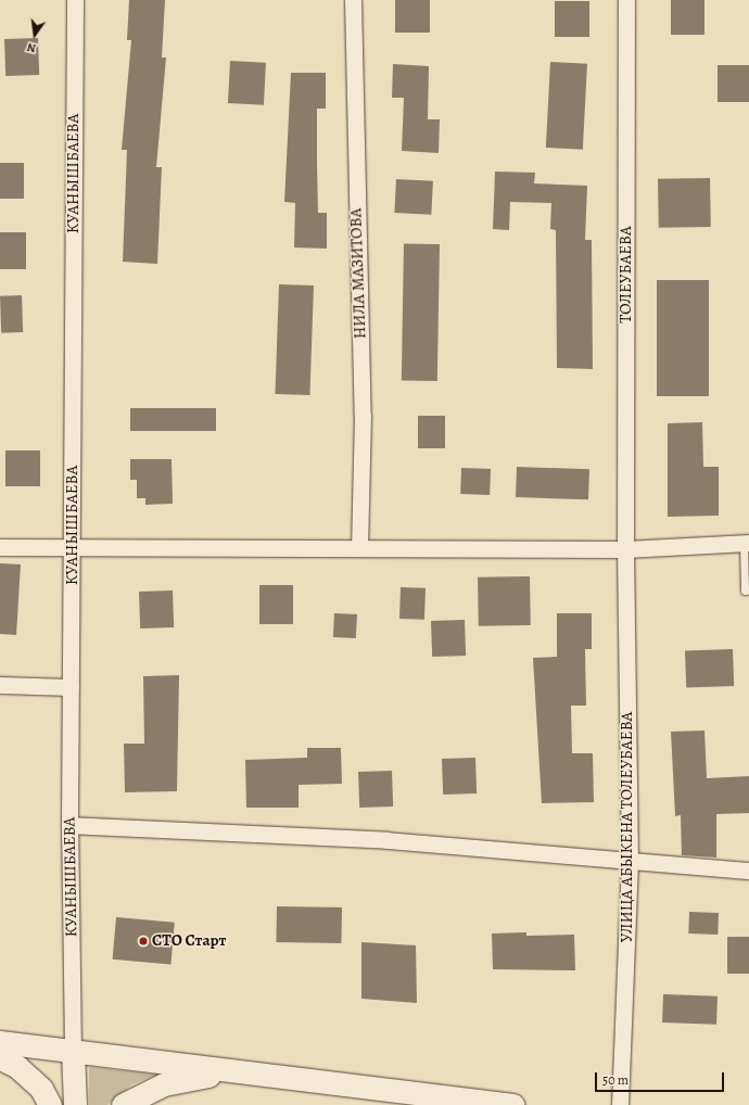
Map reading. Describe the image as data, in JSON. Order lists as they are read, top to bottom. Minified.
{"streets":{"street":["КУАНЫШБАЕВА","НИЛА МАЗИТОВА","ТОЛЕУБАЕВА","УЛИЦА АБЫКЕНА ТОЛЕУБАЕВА"]},"crossings":[["ТОЛЕУБАЕВА","УЛИЦА АБЫКЕНА ТОЛЕУБАЕВА"]],"places":["СТО Старт"],"scale_bar":"50 m","north":"bottom"}
